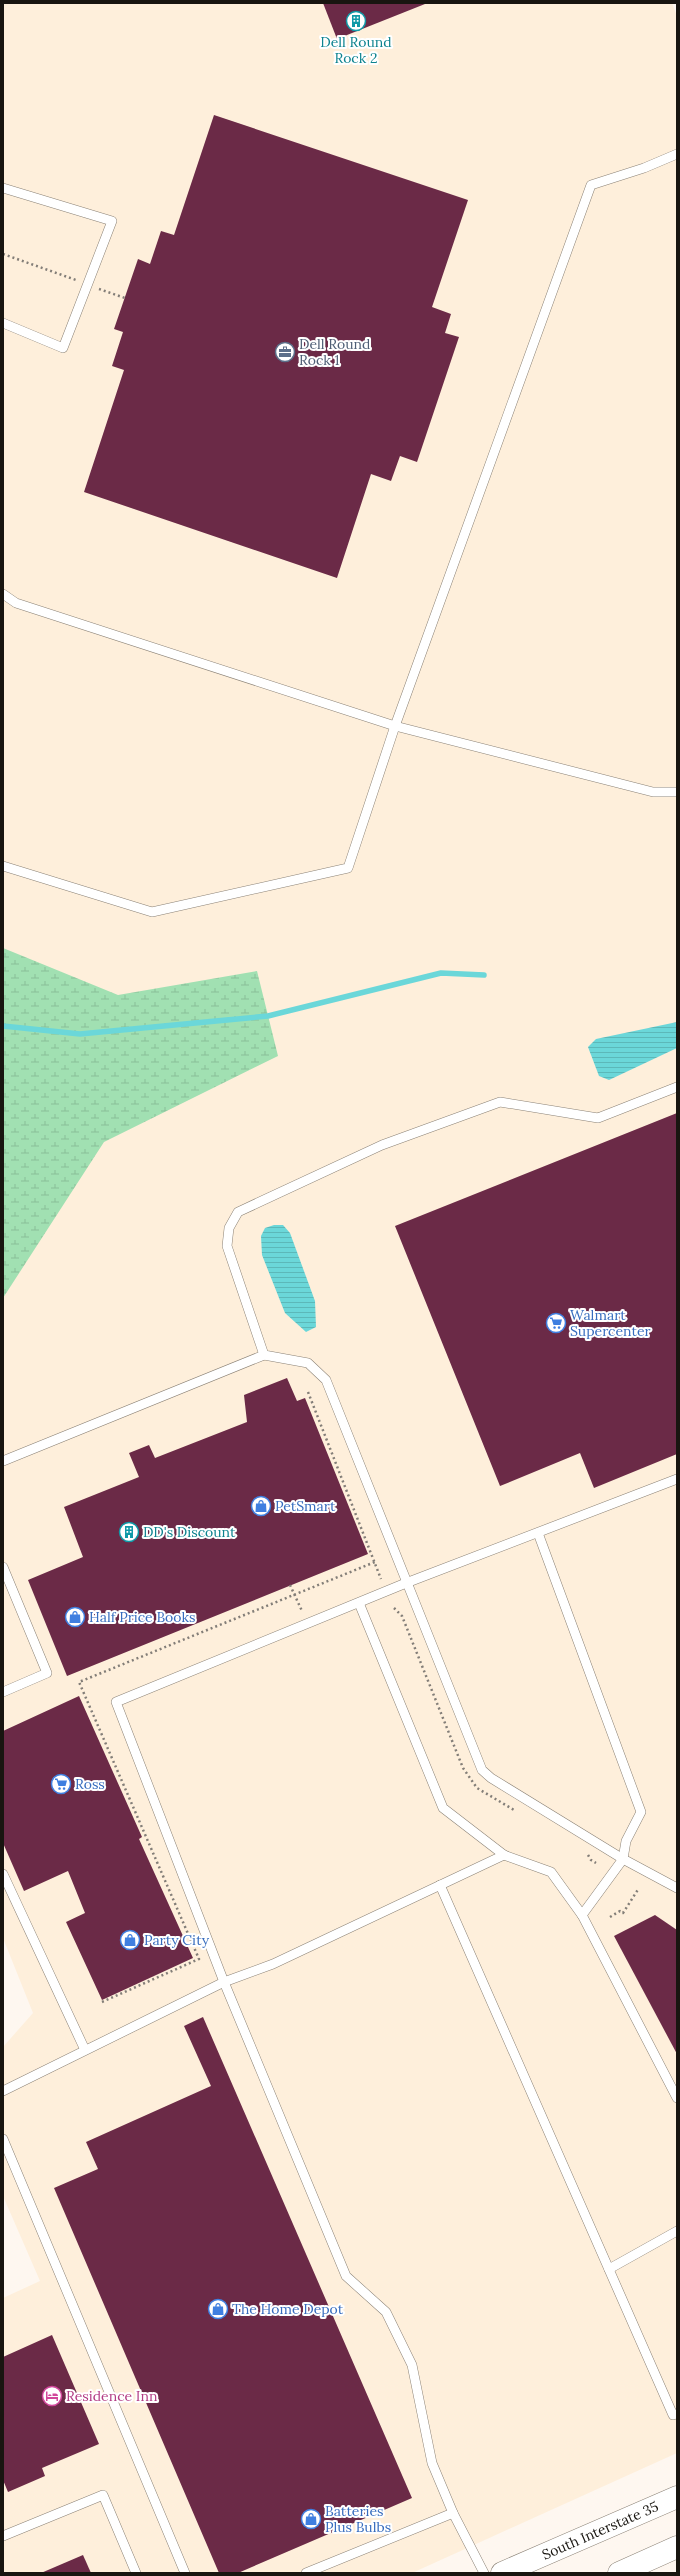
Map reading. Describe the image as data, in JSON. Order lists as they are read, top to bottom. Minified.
{"streets":{"main road":["South Interstate 35"]},"places":{"building":["Dell Round Rock 2","DD's Discount"],"office":["Dell Round Rock 1"],"supermarket":["Walmart Supercenter","Ross"],"shop":["PetSmart","Half Price Books","Party City","The Home Depot","Batteries Plus Bulbs"],"hotel":["Residence Inn"]}}
